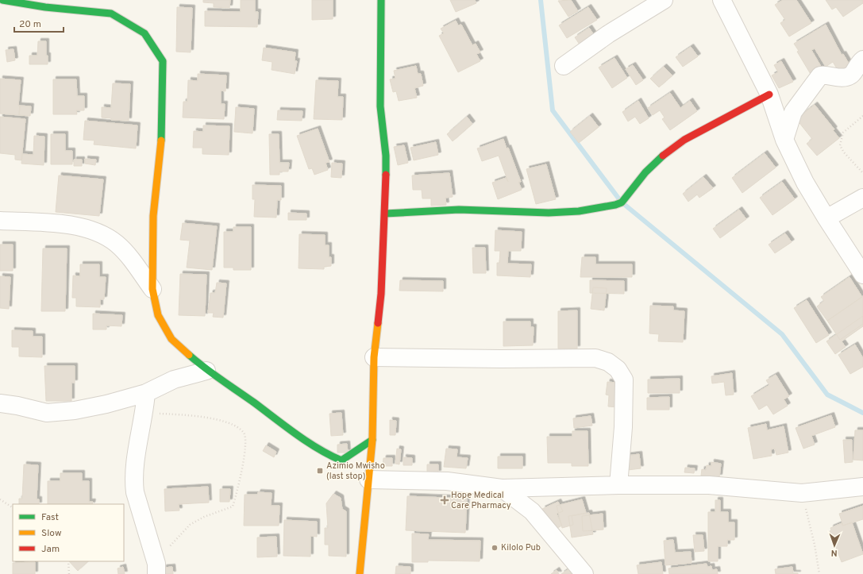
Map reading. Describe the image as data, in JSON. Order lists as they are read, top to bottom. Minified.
{"places":{"transit":["Azimio Mwisho (last stop)"],"health":["Hope Medical Care Pharmacy"],"other":["Kilolo Pub"]},"legend":["Fast","Slow","Jam"],"scale_bar":"20 m","north":"bottom"}
